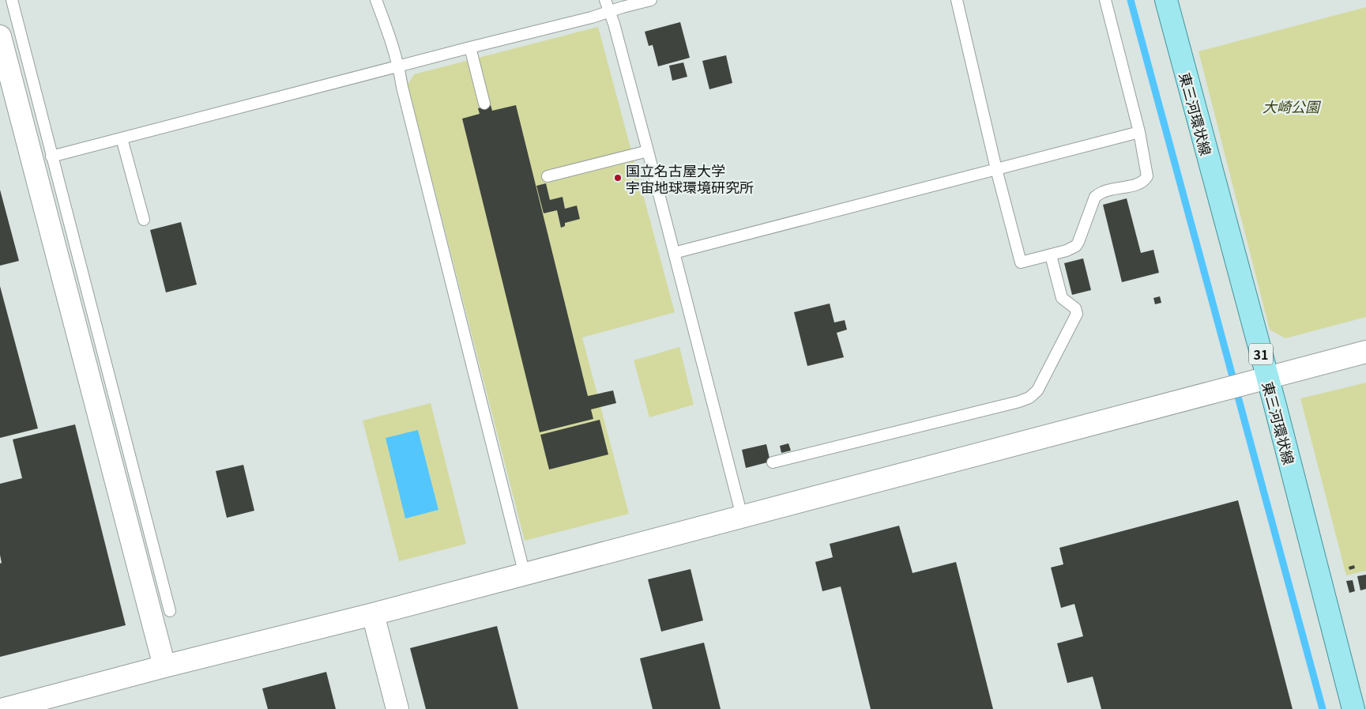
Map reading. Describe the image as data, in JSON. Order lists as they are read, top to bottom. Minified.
{"streets":{"main road":["東三河環状線","31"]},"parks":["大崎公園"],"places":["国立名古屋大学 宇宙地球環境研究所"]}
